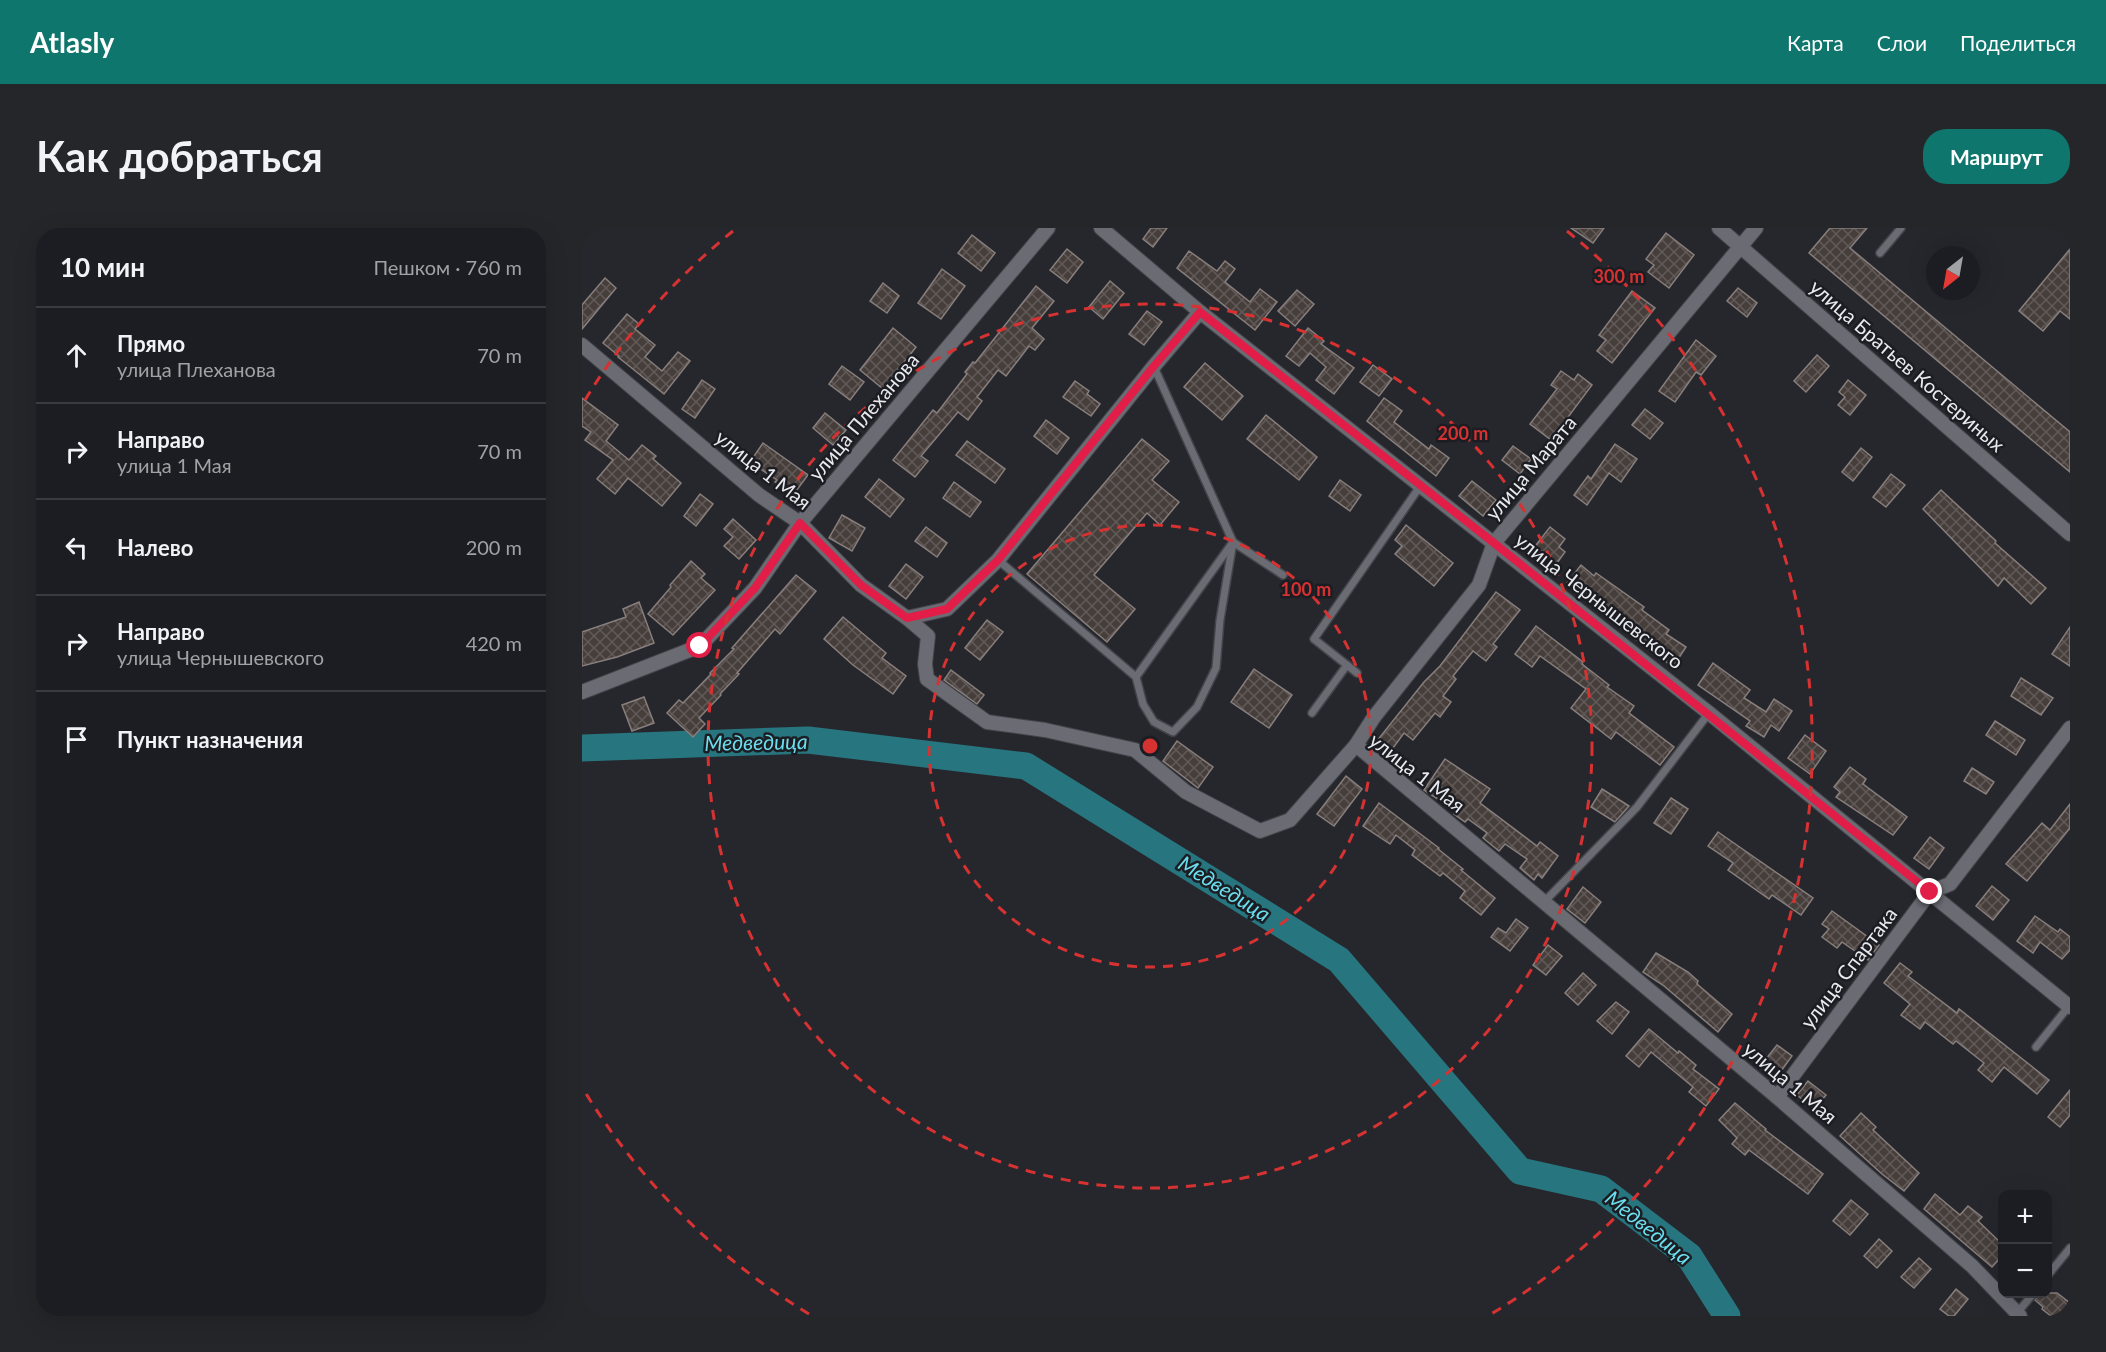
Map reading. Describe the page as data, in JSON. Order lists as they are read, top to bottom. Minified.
{"streets":{"street":["улица Братьев Костериных","улица Плеханова","улица Марата","улица 1 Мая","улица Чернышевского","улица Спартака"]},"crossings":[["улица Братьев Костериных","улица Марата"],["улица Плеханова","улица 1 Мая"],["улица Марата","улица 1 Мая"],["улица Марата","улица Чернышевского"],["улица 1 Мая","улица Спартака"],["улица Чернышевского","улица Спартака"]],"water":["Медведица"],"north":"bottom left","page":{"header":"Atlasly","nav":["Карта","Слои","Поделиться"],"buttons":"Маршрут","title":"Как добраться","heading":["10 мин","Пешком · 760 m"],"list":[["Прямо","улица Плеханова","70 m"],["Направо","улица 1 Мая","70 m"],["Налево","200 m"],["Направо","улица Чернышевского","420 m"],"Пункт назначения"],"map_buttons":["+","−"]},"rings":["300 m","200 m","100 m"]}
